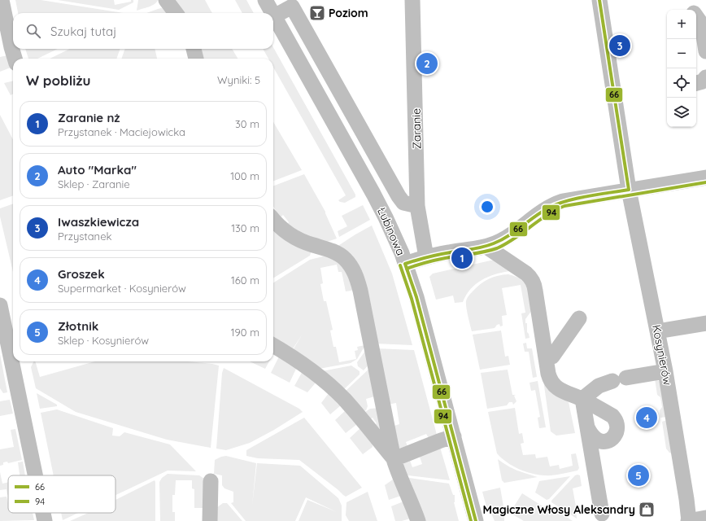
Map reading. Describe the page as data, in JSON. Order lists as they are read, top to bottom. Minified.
{"streets":{"street":["Zaranie","Łubinowa","Kosynierów"]},"places":{"bar":["Poziom"],"shop":["Magiczne Włosy Aleksandry"]},"lines":["transit line 66","transit line 94"],"legend":["66","94"],"page":{"map_buttons":["+","−"],"search":"Szukaj tutaj","pins":["3","2","1","4","5"],"heading":["W pobliżu","Wyniki: 5"],"list":[{"mark":"1","name":"Zaranie nż","note":"Przystanek · Maciejowicka","value":"30 m"},{"mark":"2","name":"Auto \"Marka\"","note":"Sklep · Zaranie","value":"100 m"},{"mark":"3","name":"Iwaszkiewicza","note":"Przystanek","value":"130 m"},{"mark":"4","name":"Groszek","note":"Supermarket · Kosynierów","value":"160 m"},{"mark":"5","name":"Złotnik","note":"Sklep · Kosynierów","value":"190 m"}]}}
